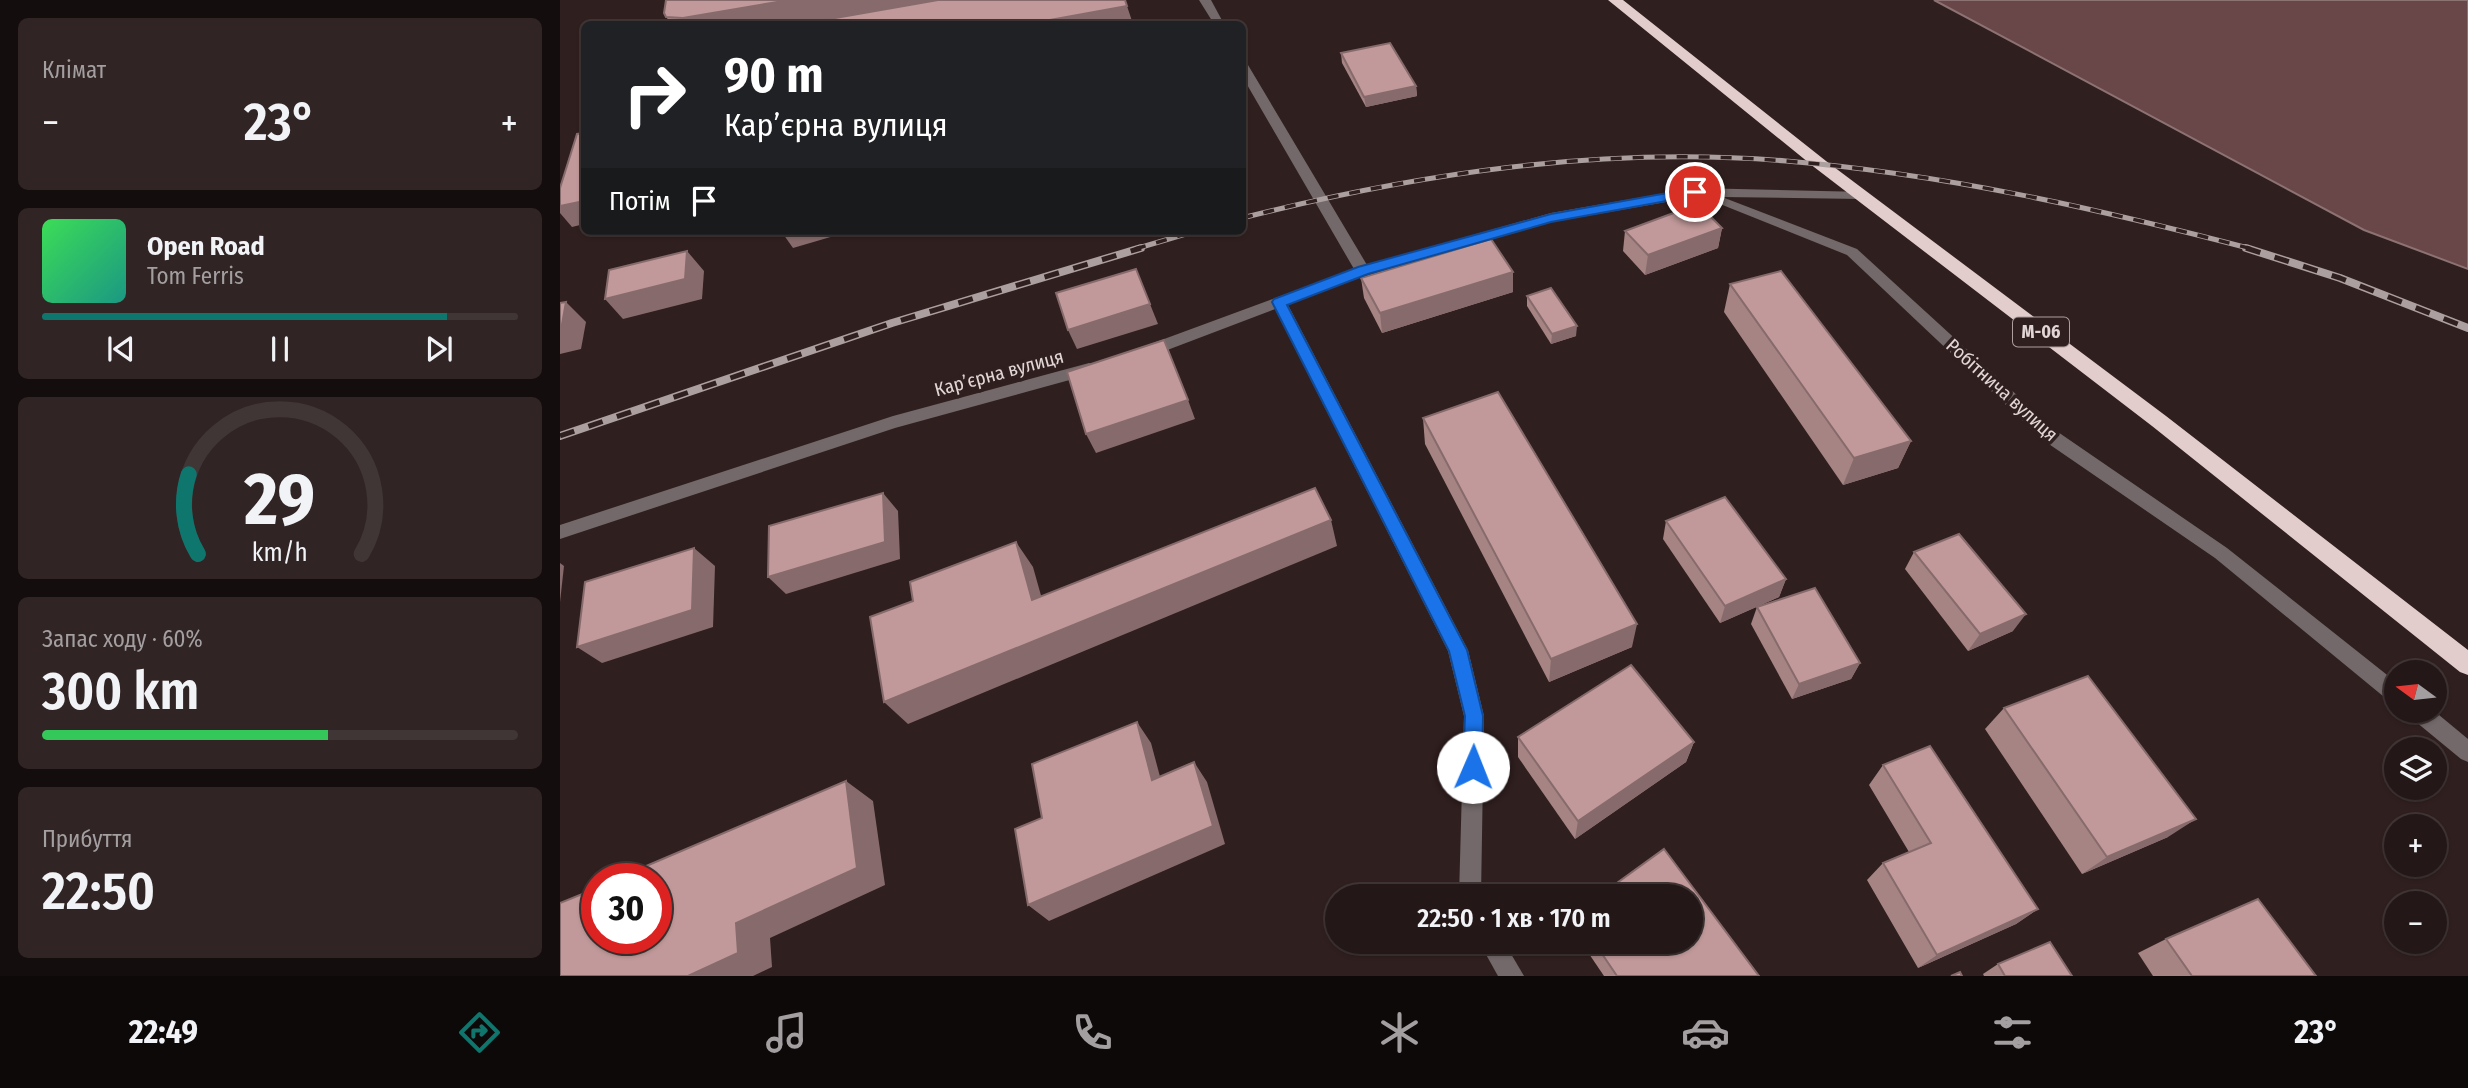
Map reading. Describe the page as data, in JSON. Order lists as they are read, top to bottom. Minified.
{"streets":{"highway":["М-06"],"street":["Карʼєрна вулиця","Робітнича вулиця"]},"crossings":[["М-06","Карʼєрна вулиця"],["Карʼєрна вулиця","Робітнича вулиця"]],"north":"left","page":{"tile":["Клімат",["Запас ходу · 60%","300 km"],["Прибуття","22:50"]],"turn":["90 m","Карʼєрна вулиця"],"heat":["−","23°","+"],"then":"Потім","song":["Open Road","Tom Ferris"],"map_buttons":["+","−"],"limit":"30","trip":"22:50 · 1 хв · 170 m","tabs":["22:49","23°"],"gauge":["29","km/h"]}}
